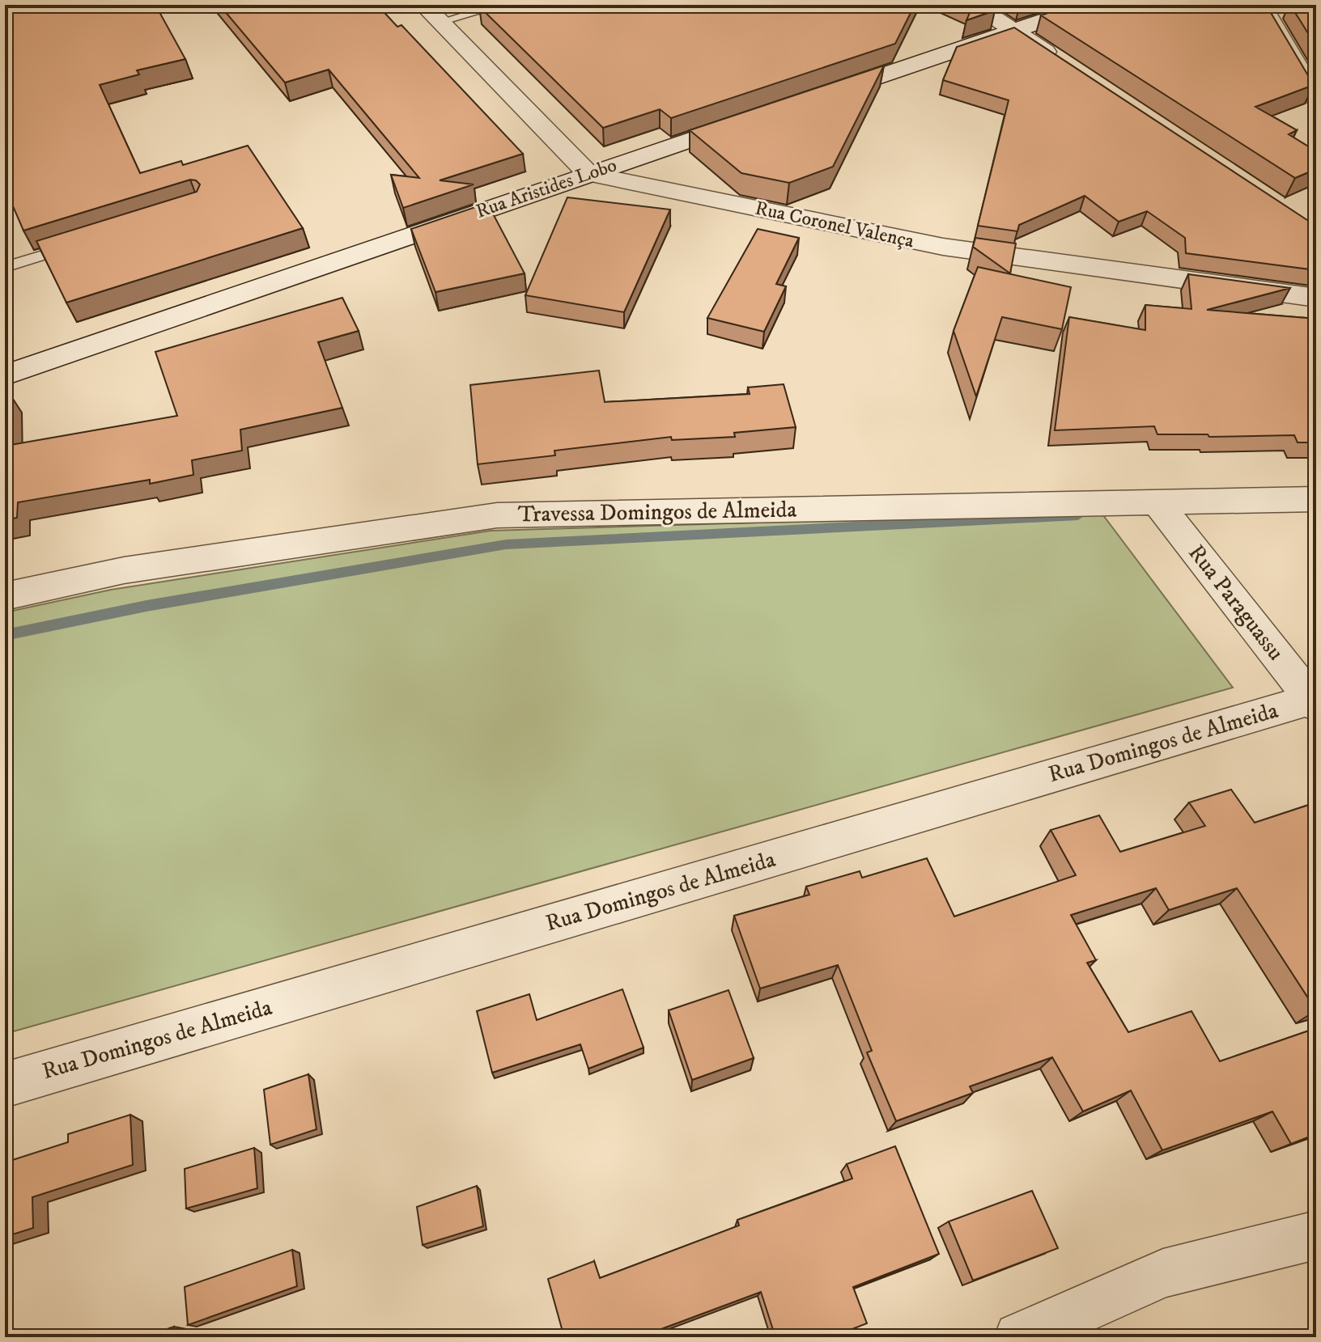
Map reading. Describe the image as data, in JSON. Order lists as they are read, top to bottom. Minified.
{"streets":{"street":["Rua Aristides Lobo","Rua Coronel Valença","Travessa Domingos de Almeida","Rua Paraguassu","Rua Domingos de Almeida"]},"crossings":[["Rua Aristides Lobo","Rua Coronel Valença"],["Travessa Domingos de Almeida","Rua Paraguassu"],["Rua Paraguassu","Rua Domingos de Almeida"]]}
